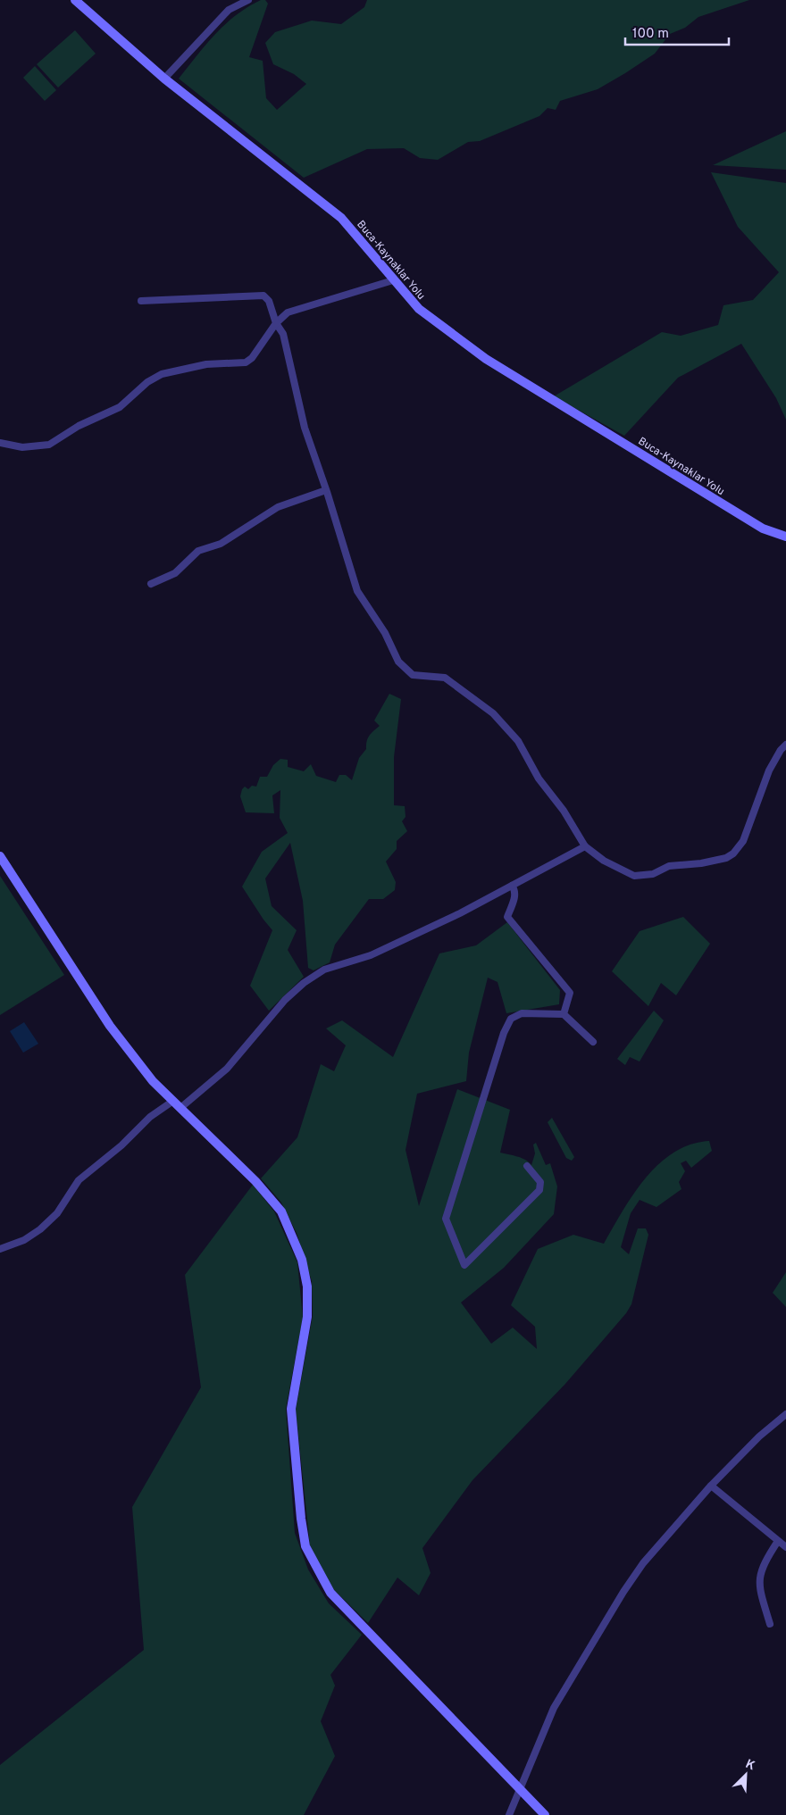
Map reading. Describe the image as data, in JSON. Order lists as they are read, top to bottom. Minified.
{"streets":{"street":["Buca-Kaynaklar Yolu"]},"scale_bar":"100 m","north":"top right"}
